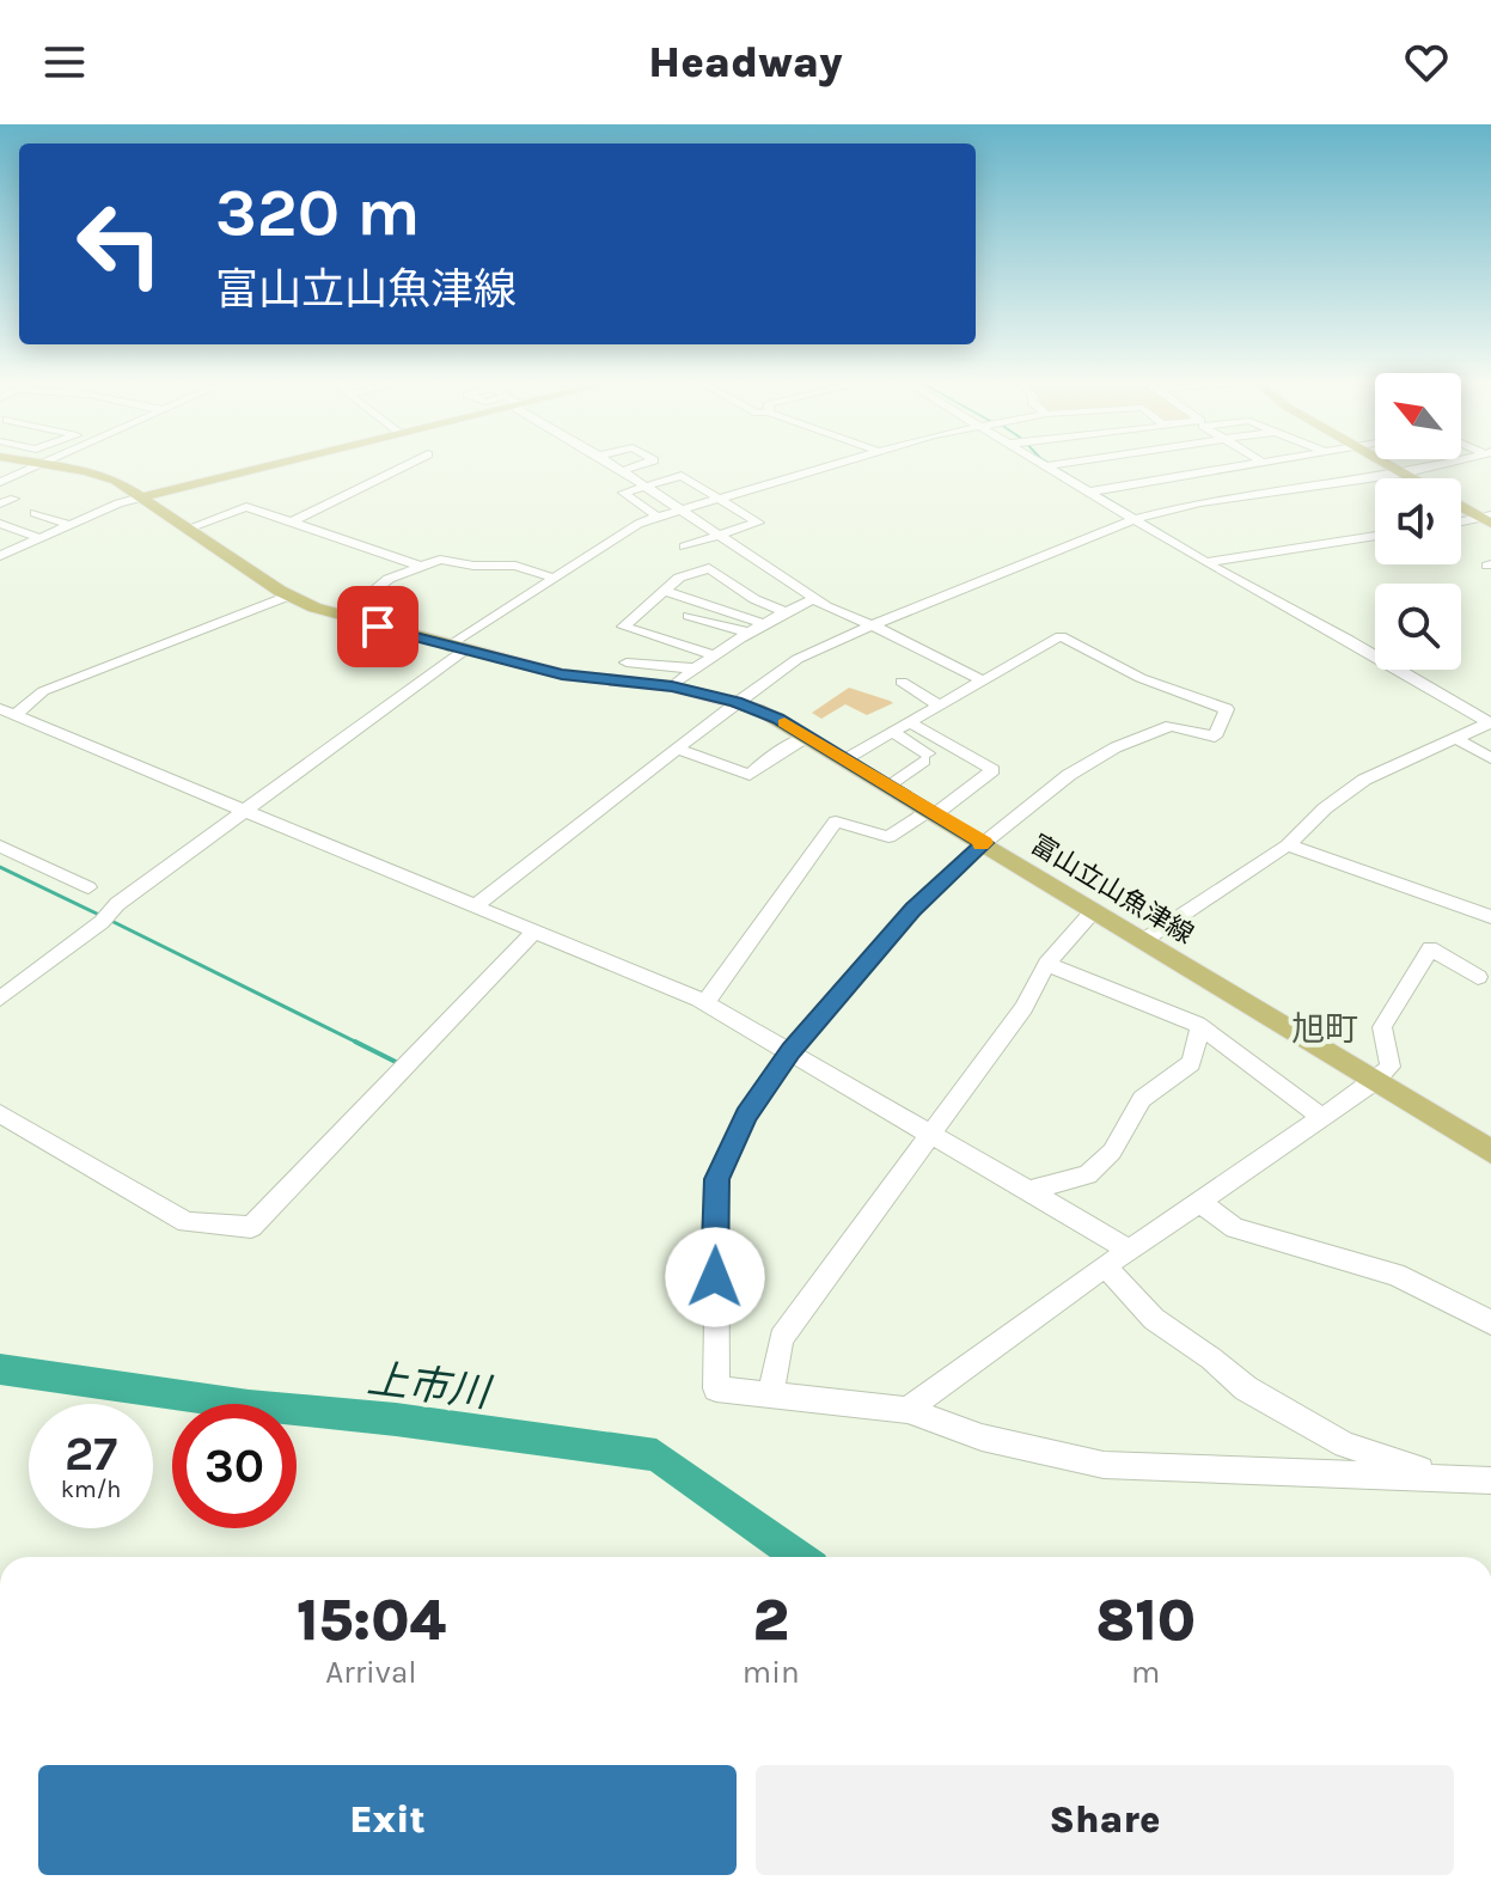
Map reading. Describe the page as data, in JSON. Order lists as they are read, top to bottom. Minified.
{"streets":{"main road":["富山立山魚津線"]},"districts":["旭町"],"water":["上市川"],"north":"top left","page":{"header":"Headway","turn":["320 m","富山立山魚津線"],"speed":"27 km/h","limit":"30","eta":["15:04","Arrival","2","min","810","m"],"buttons":["Exit","Share"]}}
